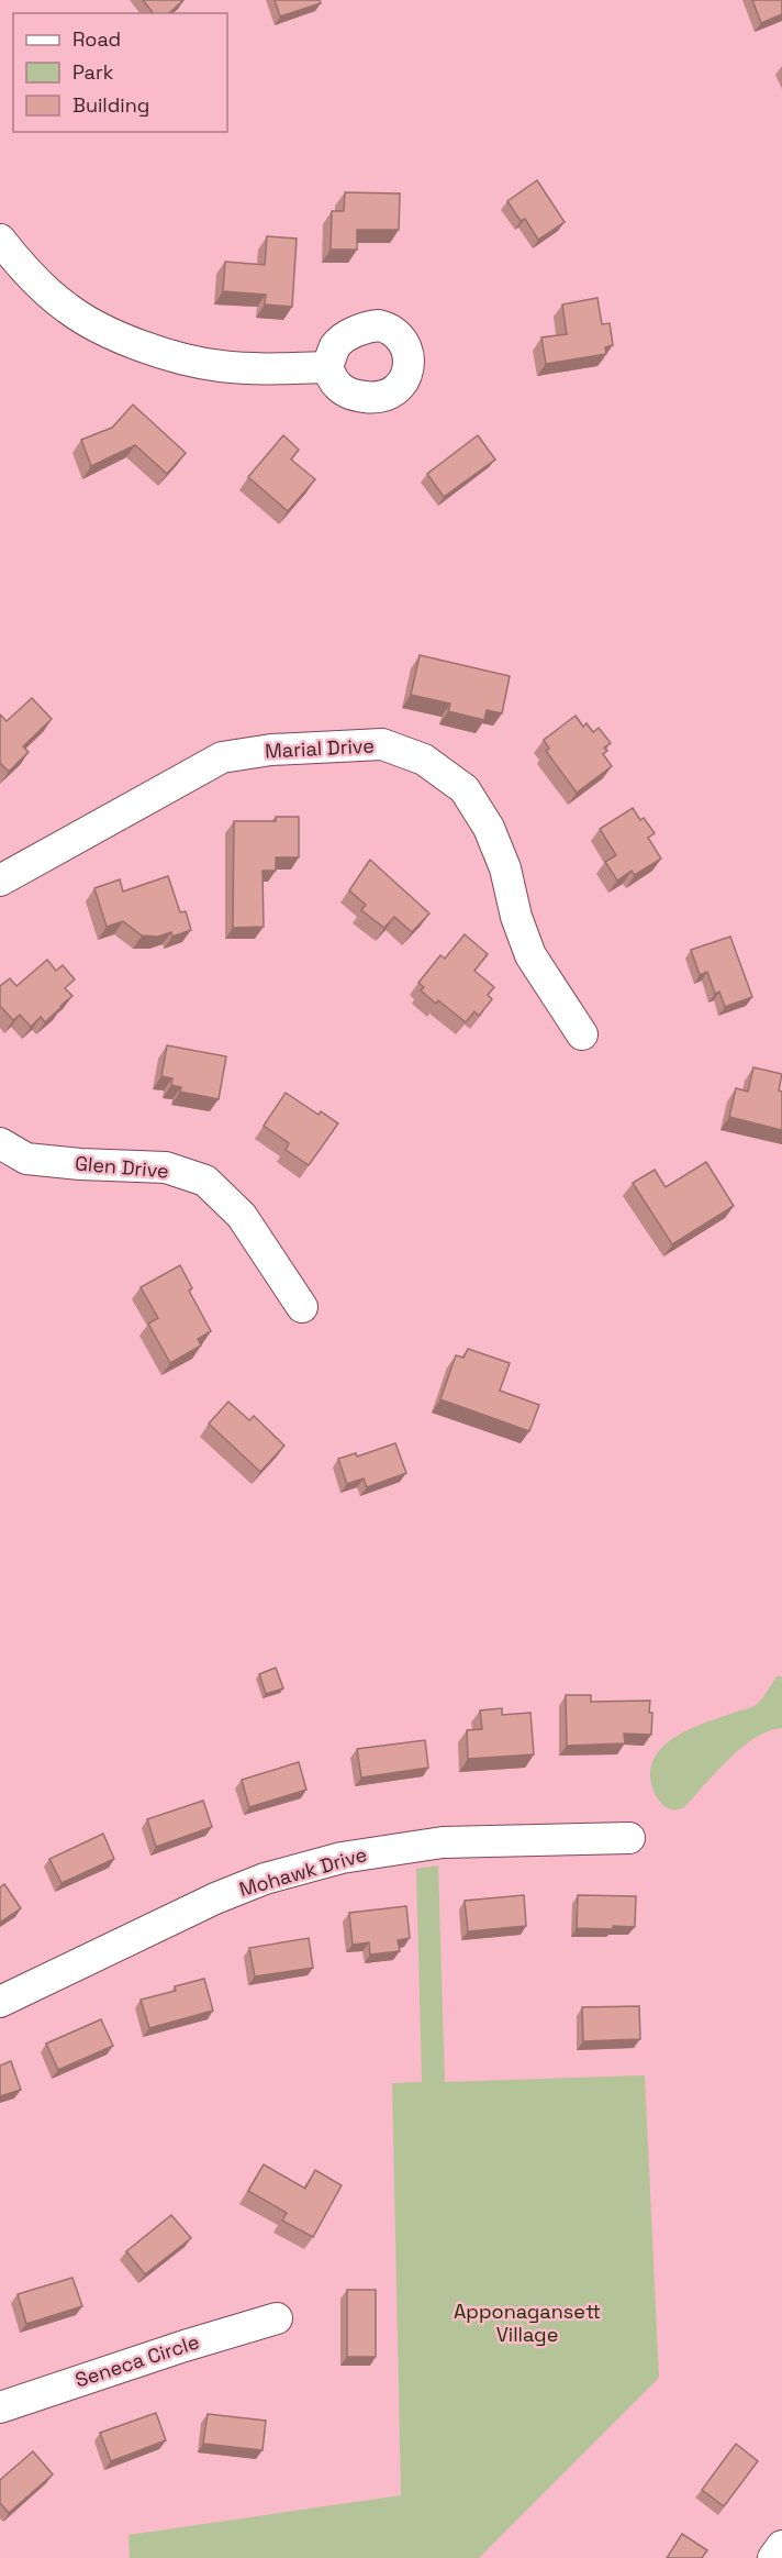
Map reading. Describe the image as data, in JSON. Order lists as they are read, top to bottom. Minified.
{"streets":{"street":["Marial Drive","Glen Drive","Mohawk Drive","Seneca Circle"]},"parks":["Apponagansett Village"],"legend":["Road","Park","Building"]}
